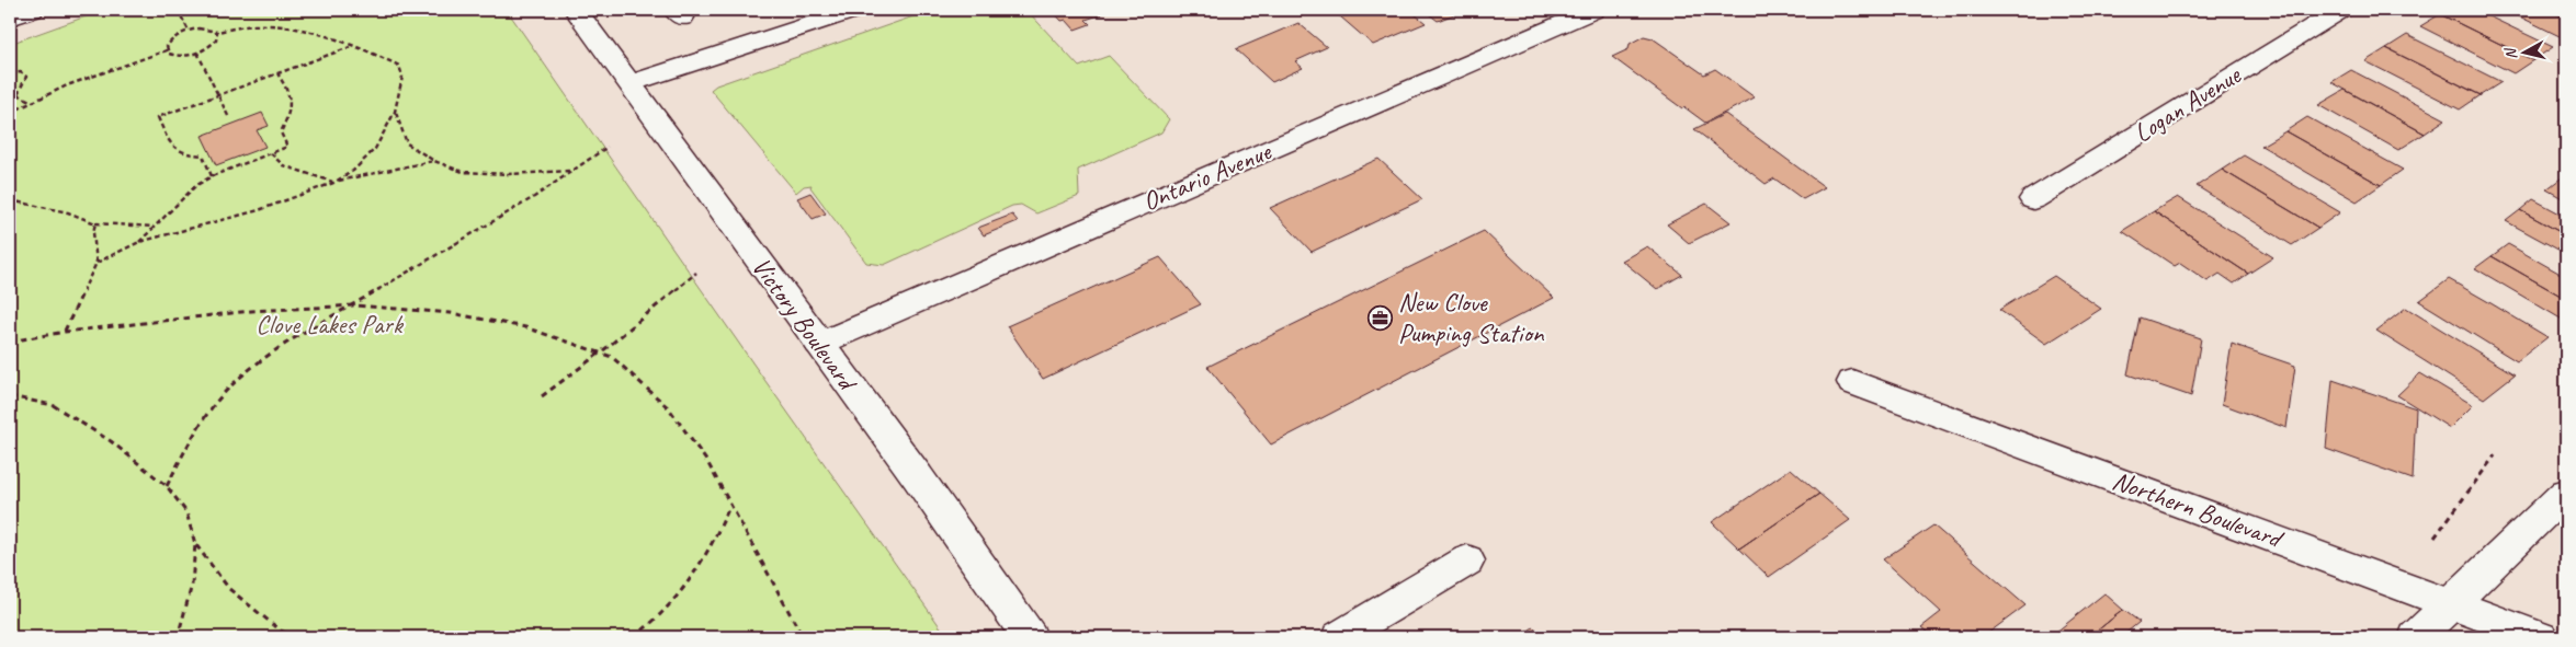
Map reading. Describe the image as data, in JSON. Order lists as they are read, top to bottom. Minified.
{"streets":{"street":["Logan Avenue","Ontario Avenue","Victory Boulevard","Northern Boulevard"]},"crossings":[["Ontario Avenue","Victory Boulevard"]],"parks":["Clove Lakes Park"],"places":{"office":["New Clove Pumping Station"]},"north":"left"}
